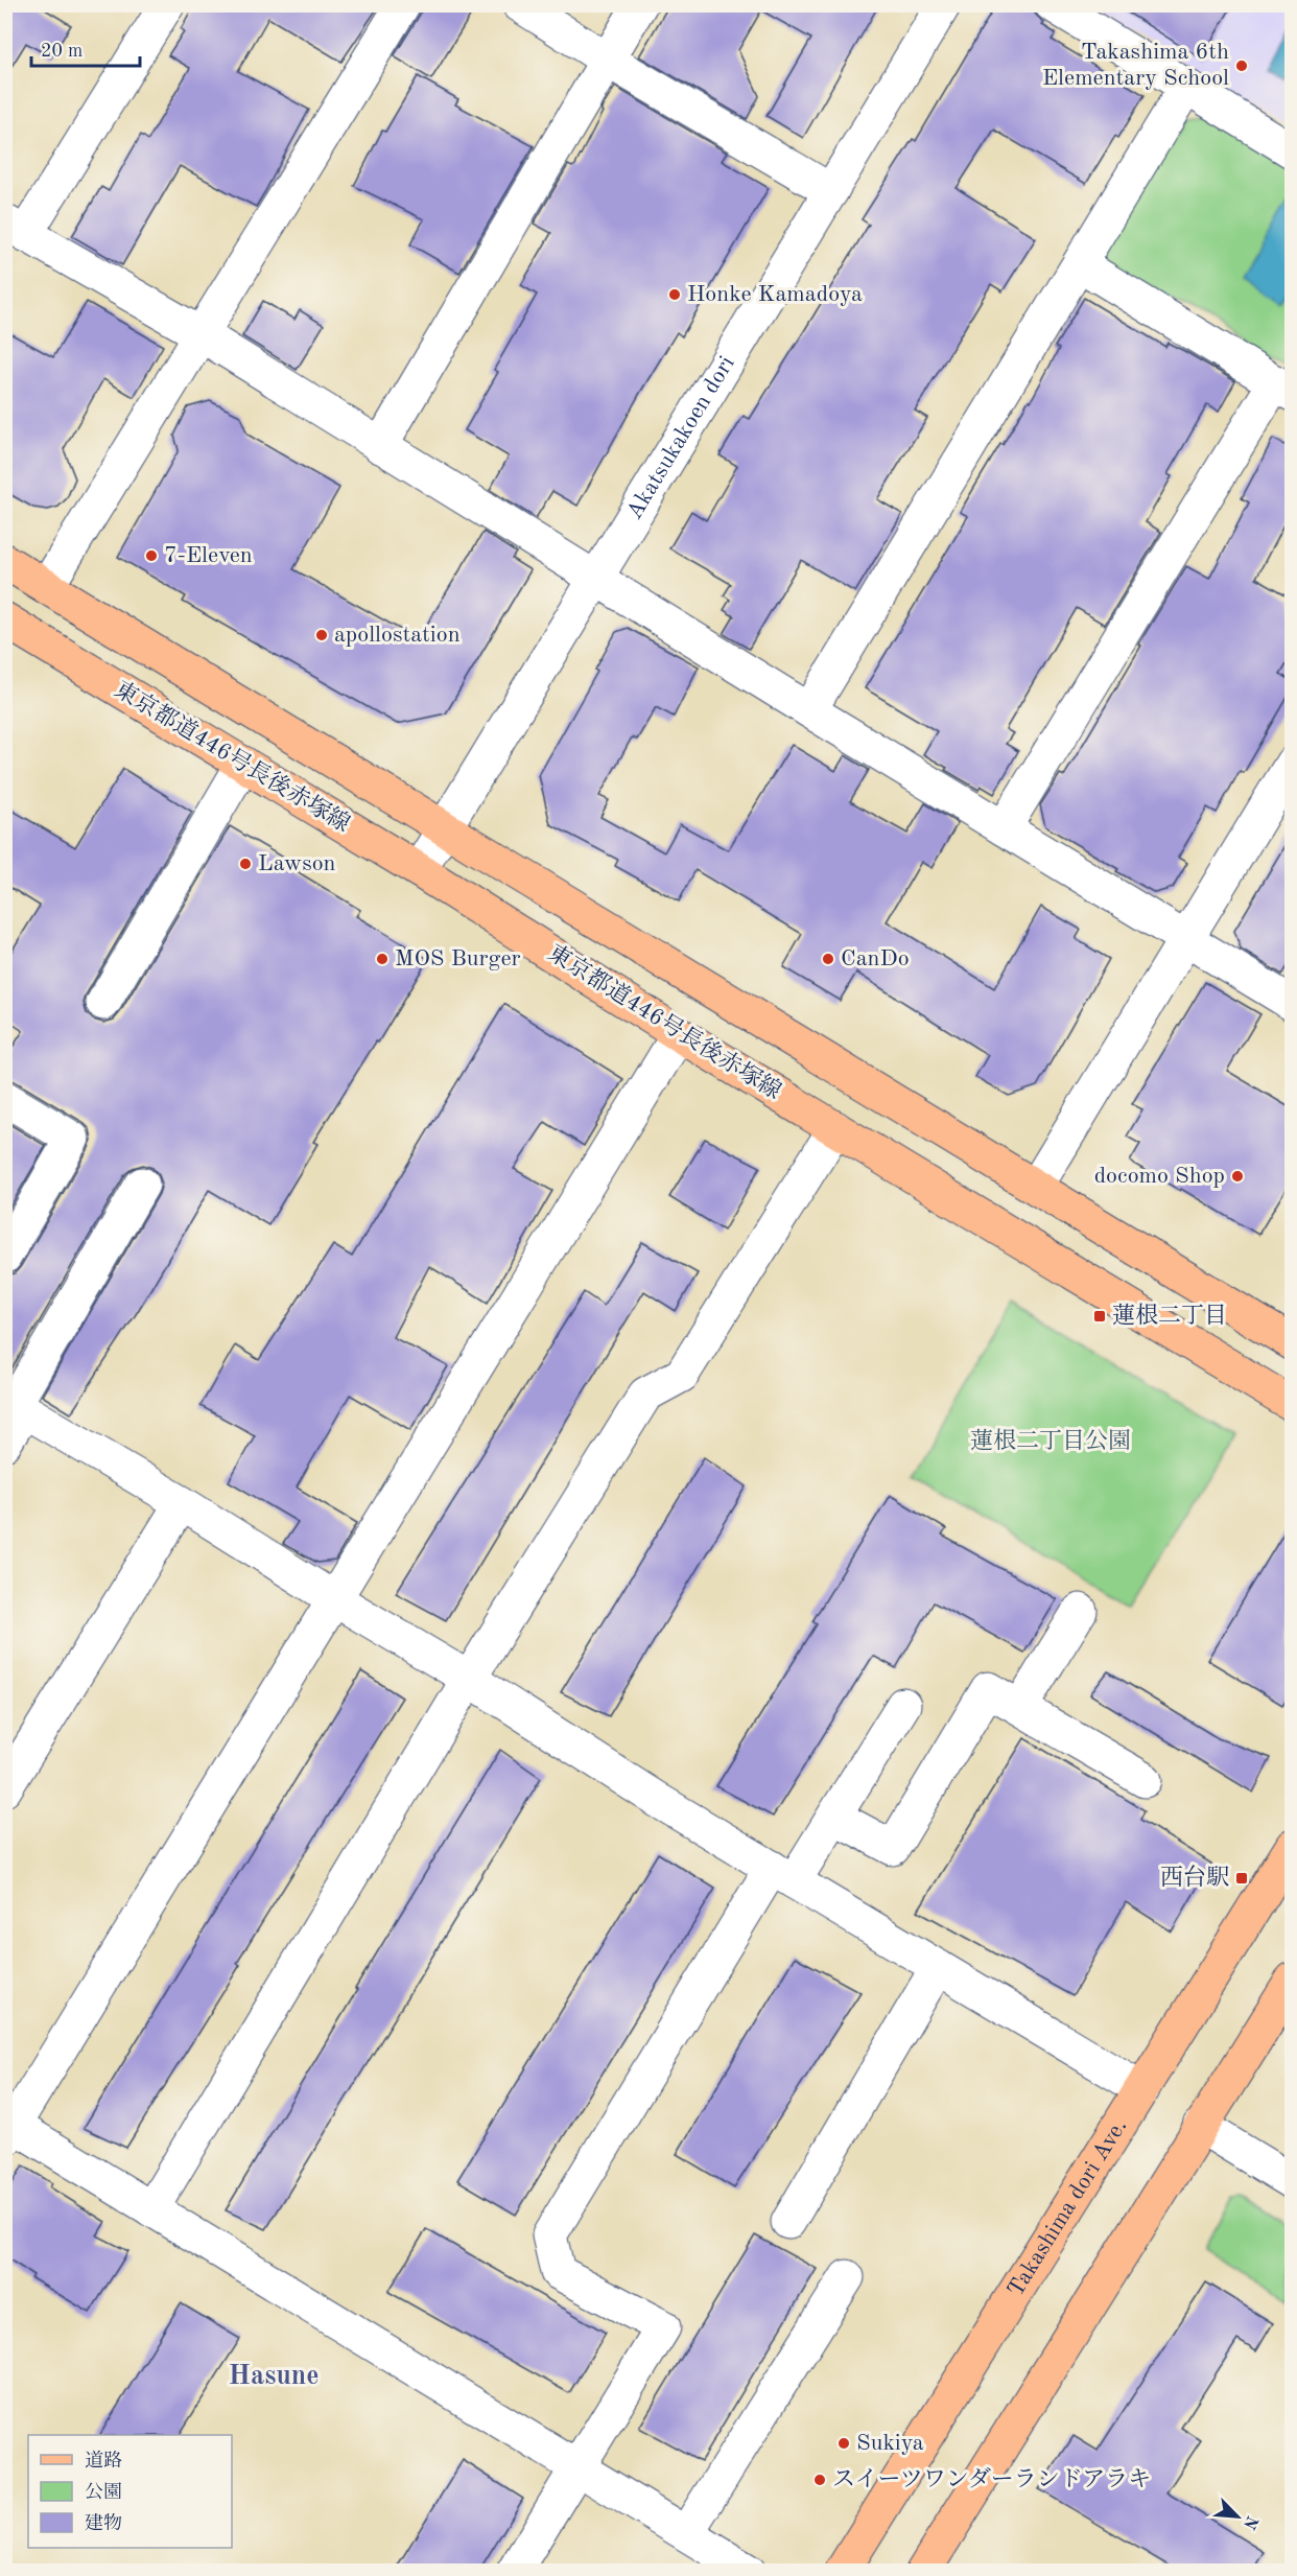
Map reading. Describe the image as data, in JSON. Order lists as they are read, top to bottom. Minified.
{"streets":{"main road":["東京都道446号長後赤塚線","Takashima dori Ave."],"street":["Akatsukakoen dori"]},"crossings":[["Akatsukakoen dori","東京都道446号長後赤塚線"]],"districts":["Hasune"],"parks":["蓮根二丁目公園"],"places":{"other":["Takashima 6th Elementary School","Honke Kamadoya","7-Eleven","apollostation","Lawson","MOS Burger","CanDo","docomo Shop","Sukiya","スイーツワンダーランドアラキ"],"transit":["蓮根二丁目","西台駅"]},"legend":["道路","公園","建物"],"scale_bar":"20 m","north":"bottom right"}
